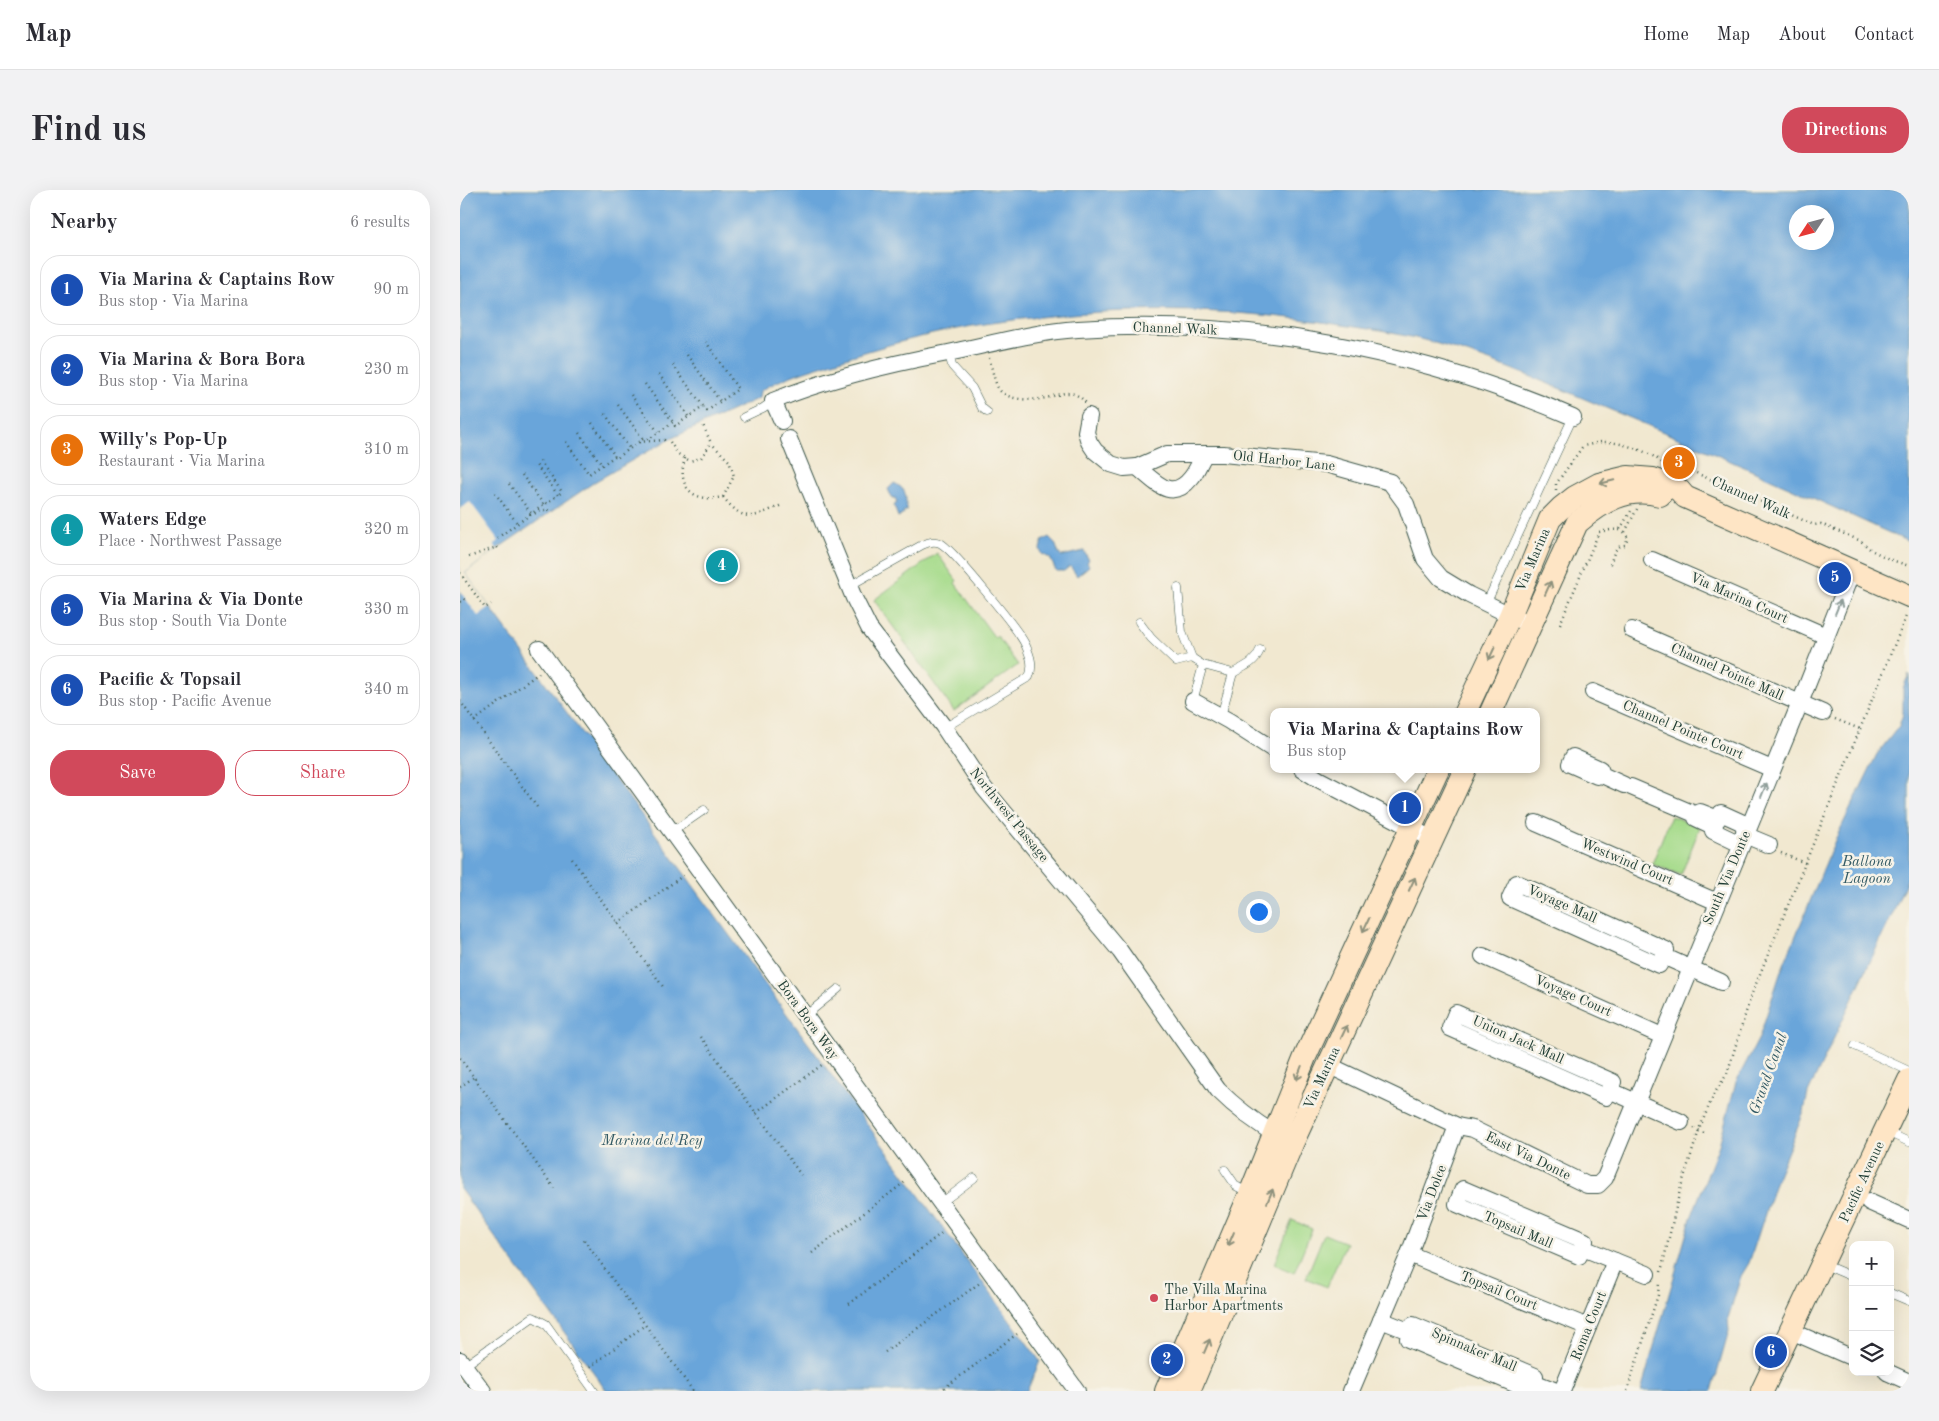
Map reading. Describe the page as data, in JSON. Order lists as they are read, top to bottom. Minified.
{"streets":{"street":["Channel Walk","Old Harbor Lane","Via Marina","Via Marina Court","Channel Pointe Mall","Channel Pointe Court","Northwest Passage","Westwind Court","South Via Donte","Voyage Mall","Voyage Court","Bora Bora Way","Union Jack Mall","East Via Donte","Pacific Avenue","Via Dolce","Topsail Mall","Topsail Court","Roma Court","Spinnaker Mall"]},"crossings":[["Old Harbor Lane","Via Marina"],["Via Marina","Northwest Passage"],["Via Marina","South Via Donte"],["Via Marina Court","South Via Donte"],["Channel Pointe Mall","South Via Donte"],["Channel Pointe Court","South Via Donte"],["Westwind Court","South Via Donte"],["South Via Donte","Voyage Mall"],["South Via Donte","Voyage Court"],["South Via Donte","Union Jack Mall"],["South Via Donte","East Via Donte"],["East Via Donte","Via Dolce"],["Via Dolce","Topsail Mall"],["Via Dolce","Topsail Court"],["Via Dolce","Spinnaker Mall"],["Topsail Mall","Roma Court"],["Topsail Court","Roma Court"]],"water":["Ballona Lagoon","Grand Canal","Marina del Rey"],"places":["The Villa Marina Harbor Apartments"],"north":"bottom left","page":{"header":"Map","nav":["Home","Map","About","Contact"],"buttons":["Directions",["Save","Share"]],"title":"Find us","heading":["Nearby","6 results"],"list":[{"mark":"1","name":"Via Marina & Captains Row","note":"Bus stop · Via Marina","value":"90 m"},{"mark":"2","name":"Via Marina & Bora Bora","note":"Bus stop · Via Marina","value":"230 m"},{"mark":"3","name":"Willy's Pop-Up","note":"Restaurant · Via Marina","value":"310 m"},{"mark":"4","name":"Waters Edge","note":"Place · Northwest Passage","value":"320 m"},{"mark":"5","name":"Via Marina & Via Donte","note":"Bus stop · South Via Donte","value":"330 m"},{"mark":"6","name":"Pacific & Topsail","note":"Bus stop · Pacific Avenue","value":"340 m"}],"pins":["3","4","5","1","6","2"],"popup":["Via Marina & Captains Row","Bus stop"],"map_buttons":["+","−"]}}
